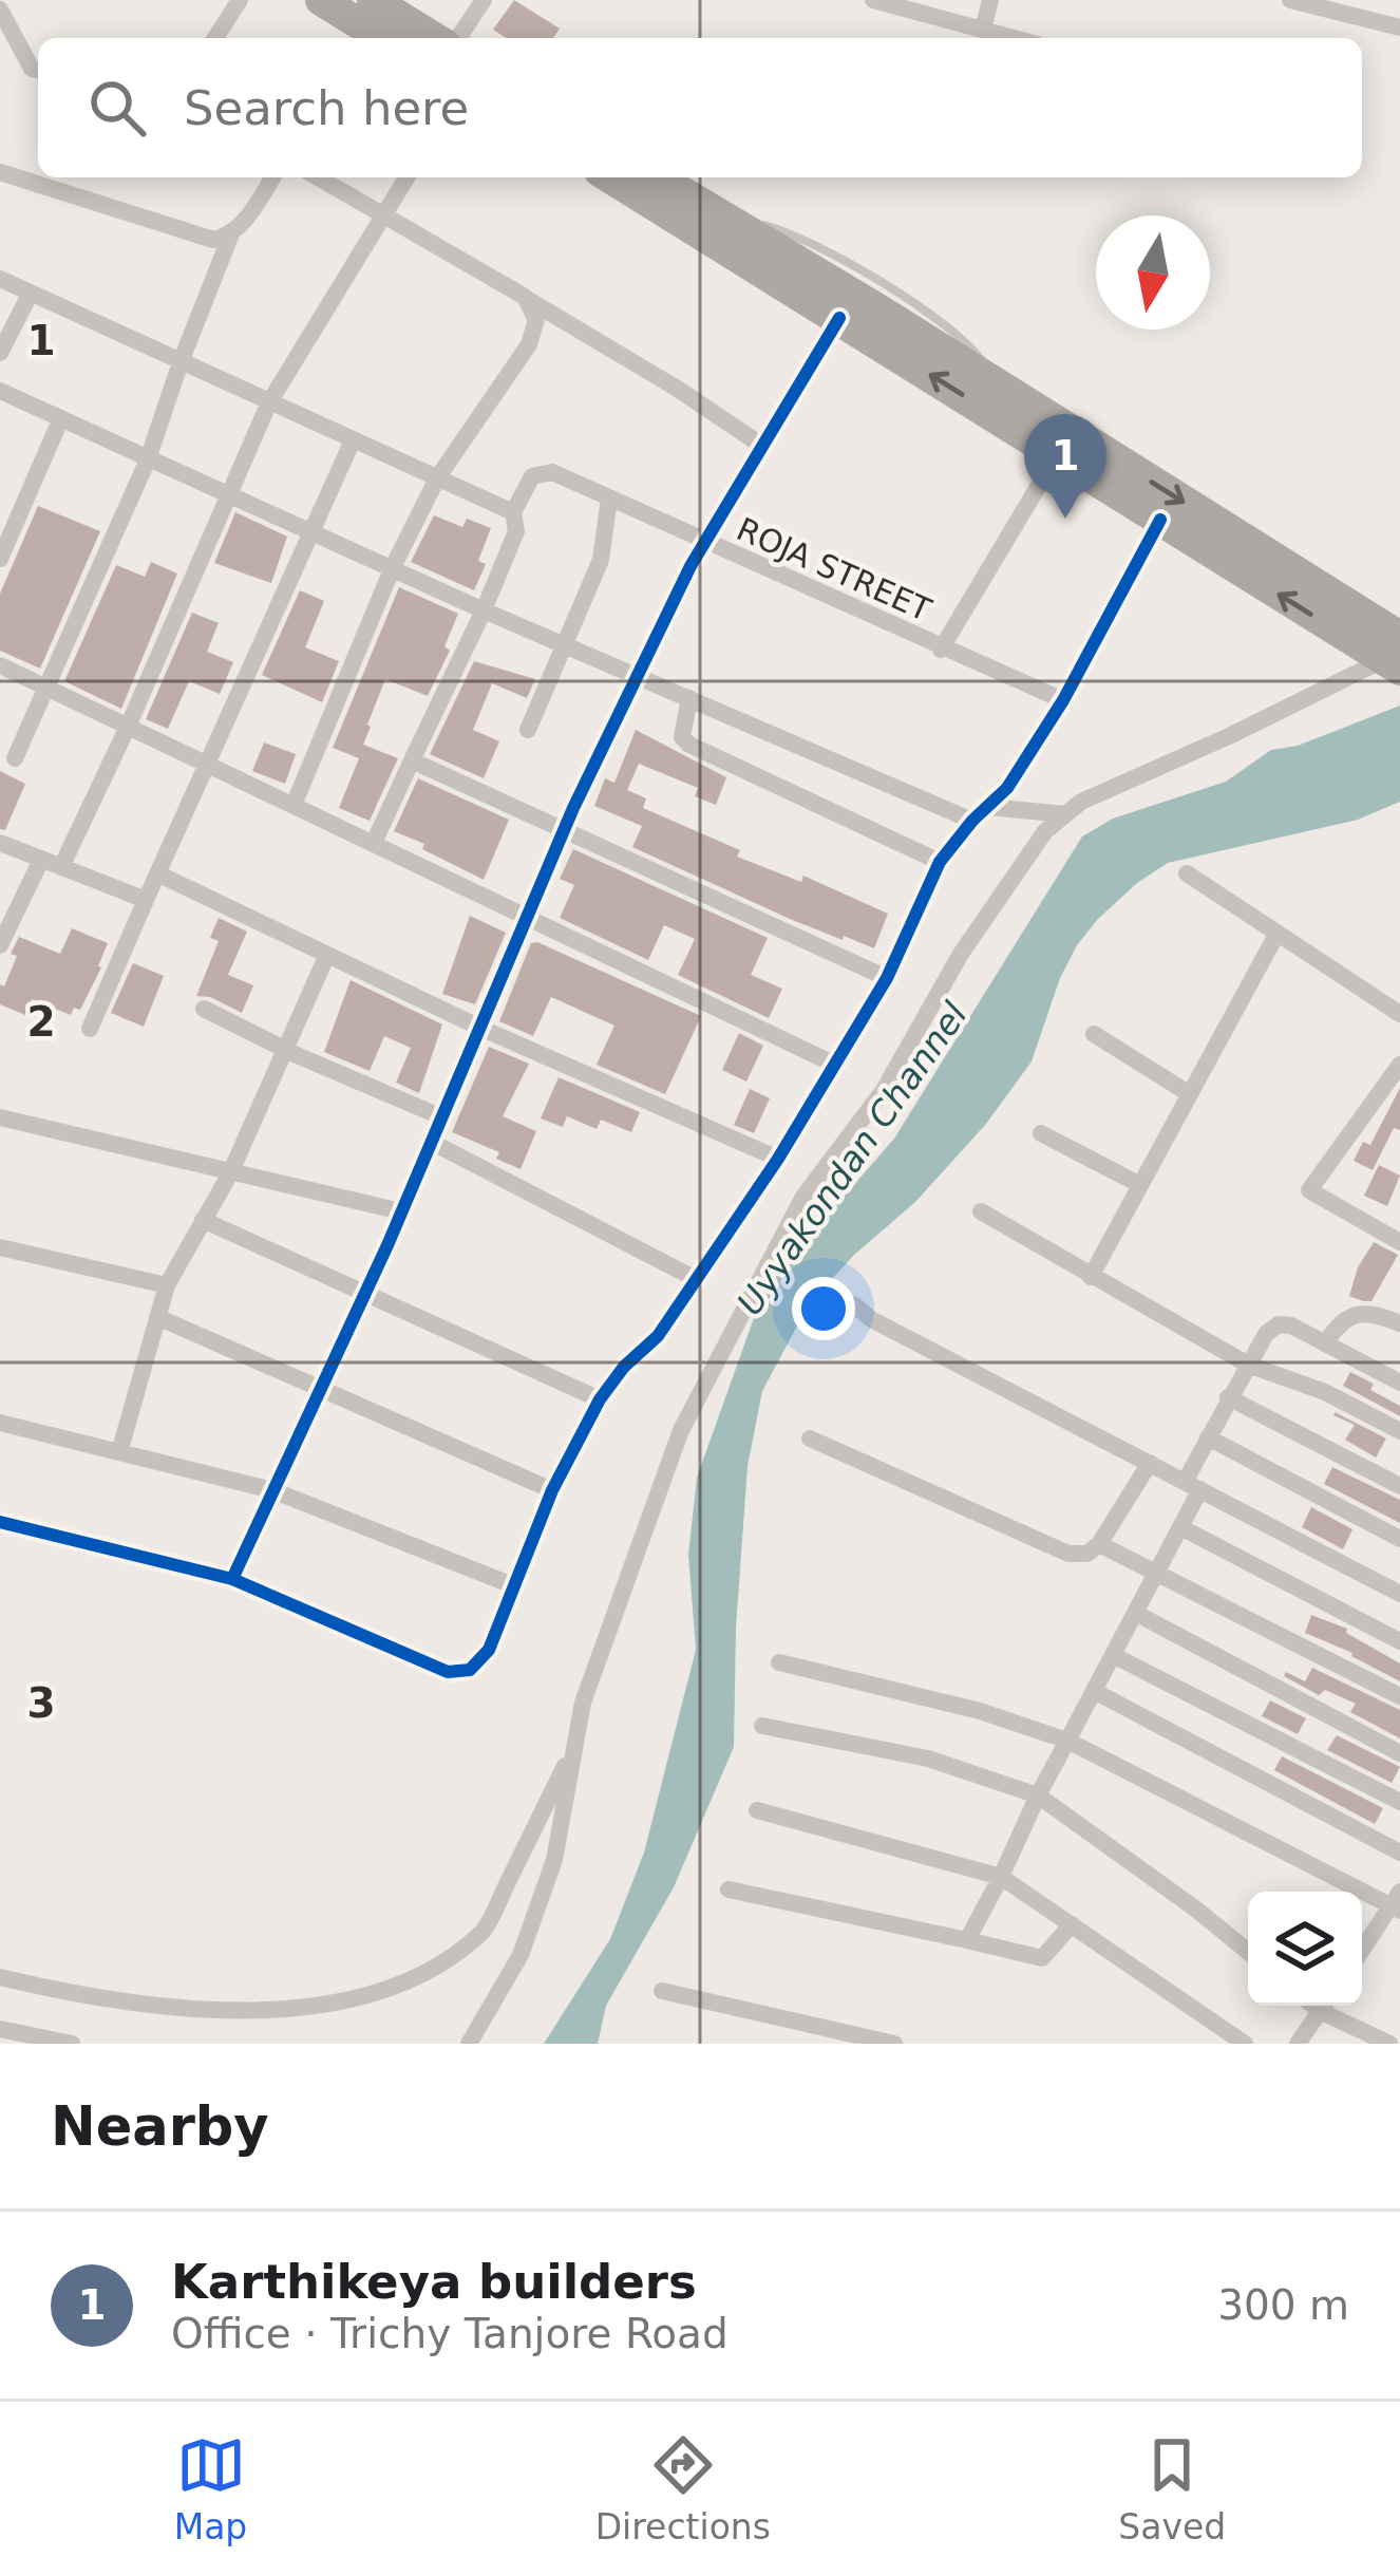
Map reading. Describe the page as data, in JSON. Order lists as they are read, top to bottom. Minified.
{"streets":{"street":["ROJA STREET"]},"water":["Uyyakondan Channel"],"north":"bottom","page":{"search":"Search here","pins":"1","heading":"Nearby","list":[{"mark":"1","name":"Karthikeya builders","note":"Office · Trichy Tanjore Road","value":"300 m"}],"nav":["Map","Directions","Saved"]},"grid":{"rows":["1","2","3"]}}
